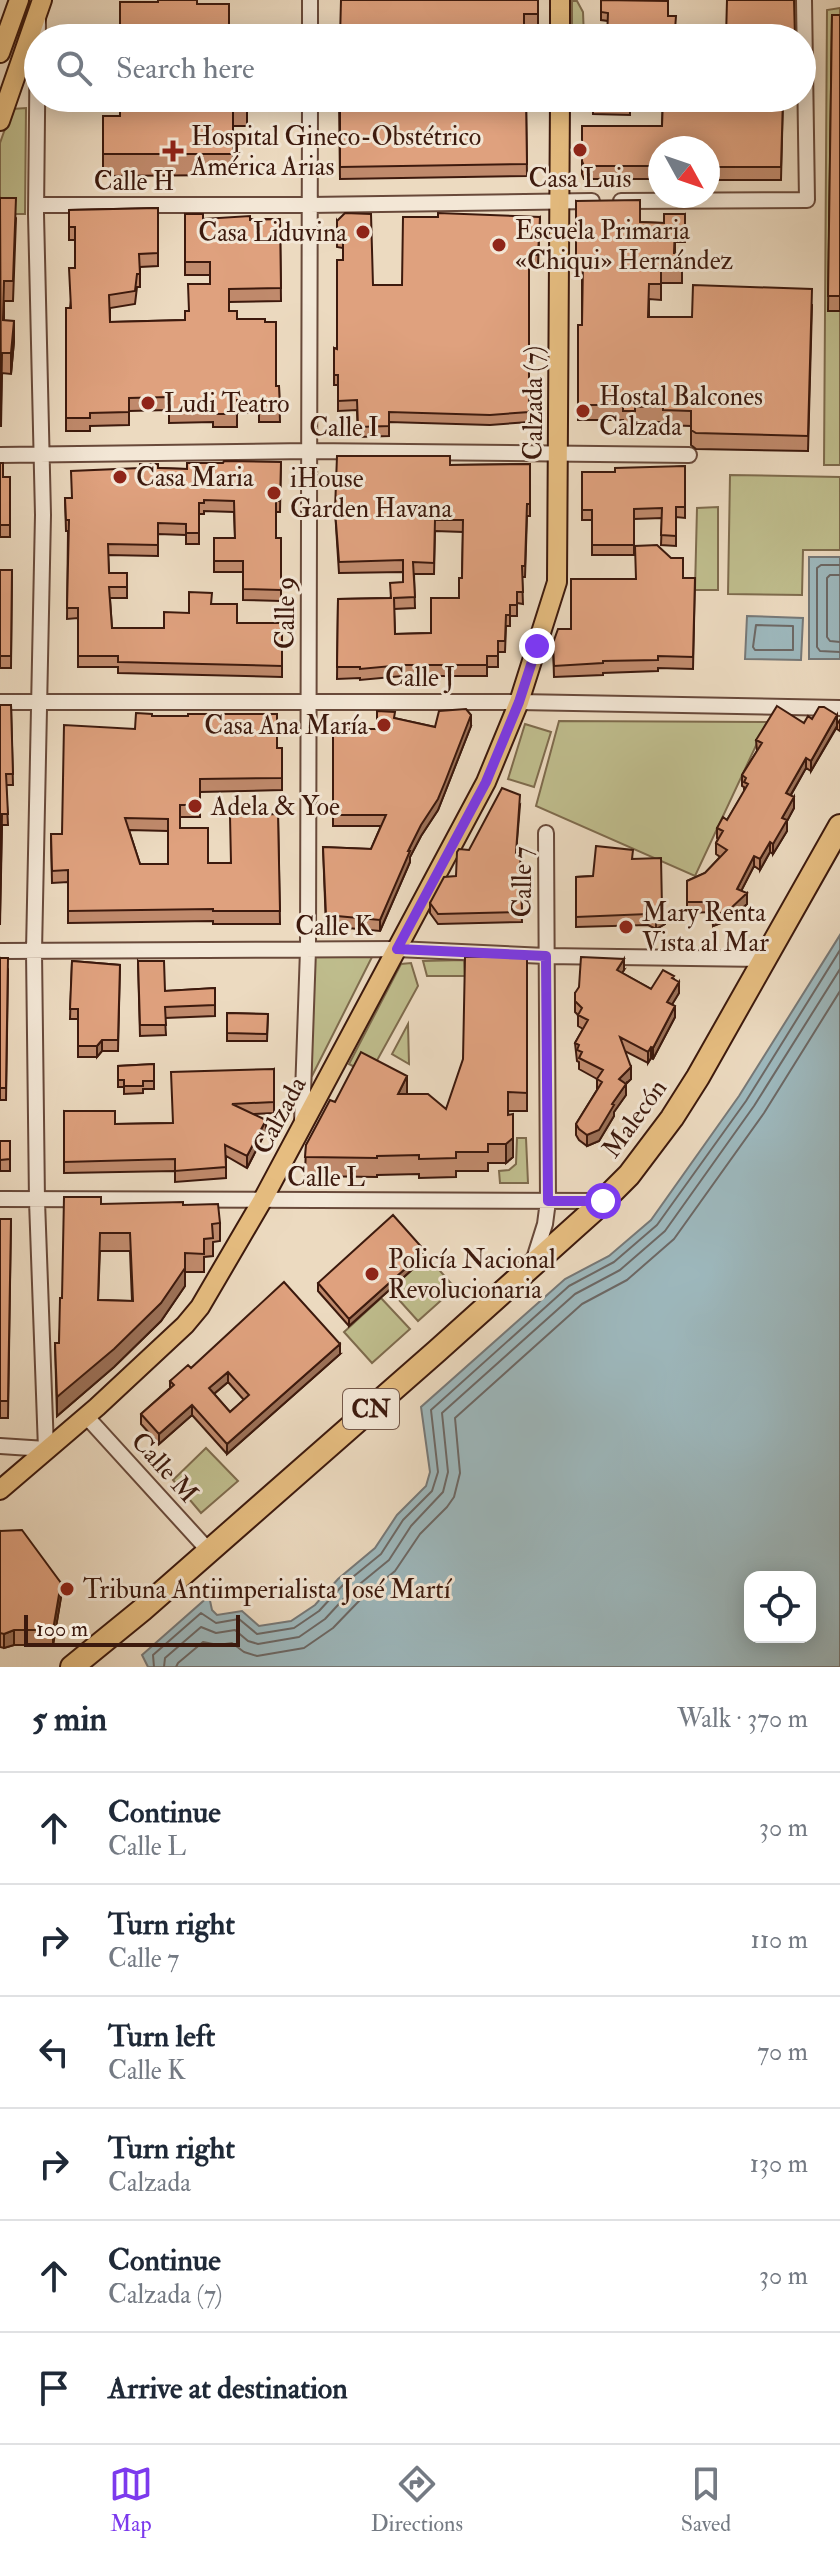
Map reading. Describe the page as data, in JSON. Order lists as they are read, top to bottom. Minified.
{"streets":{"highway":["Malecón","CN"],"main road":["Calzada (7)","Calzada"],"street":["Calle H","Calle I","Calle 9","Calle J","Calle 7","Calle K","Calle L","Calle M"]},"crossings":[["Calle H","Calzada (7)"],["Calle H","Calle 9"],["Calzada (7)","Calle I"],["Calzada (7)","Calle J"],["Calzada (7)","Calzada"],["Calle I","Calle 9"],["Calle 9","Calle J"],["Calle 9","Calle K"],["Calle 9","Calzada"],["Calle J","Calzada"],["Calle 7","Calle K"],["Calle 7","Malecón"],["Calle 7","Calle L"],["Calle K","Calzada"],["Calle K","Malecón"],["Calzada","Calle L"],["Calzada","Calle M"],["Malecón","Calle L"],["Malecón","Calle M"]],"places":{"other":["Casa Luis","Casa Liduvina","Escuela Primaria «Chiqui» Hernández","Ludi Teatro","Hostal Balcones Calzada","Casa Maria","iHouse Garden Havana","Casa Ana María","Adela & Yoe","Mary Renta Vista al Mar","Policía Nacional Revolucionaria","Tribuna Antiimperialista José Martí"],"health":["Hospital Gineco-Obstétrico América Arias"]},"scale_bar":"100 m","north":"bottom right","page":{"search":"Search here","scale":"100 m","heading":["5 min","Walk · 370 m"],"list":[["Continue","Calle L","30 m"],["Turn right","Calle 7","110 m"],["Turn left","Calle K","70 m"],["Turn right","Calzada","130 m"],["Continue","Calzada (7)","30 m"],"Arrive at destination"],"nav":["Map","Directions","Saved"]}}
